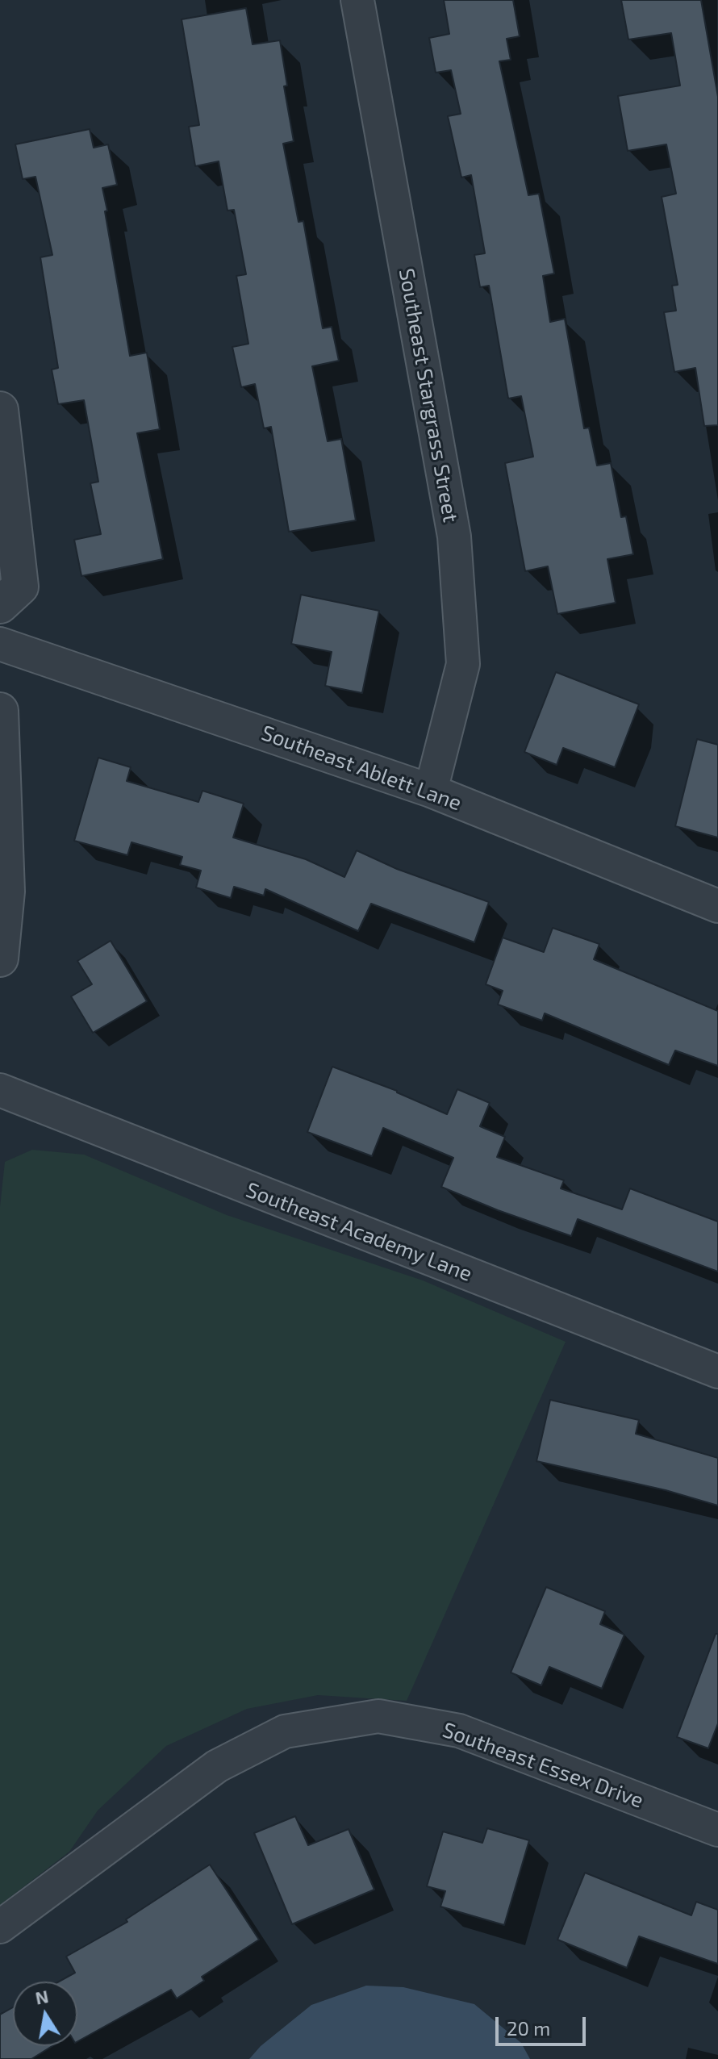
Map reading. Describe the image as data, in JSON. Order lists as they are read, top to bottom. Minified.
{"streets":{"street":["Southeast Stargrass Street","Southeast Ablett Lane","Southeast Academy Lane","Southeast Essex Drive"]},"crossings":[["Southeast Stargrass Street","Southeast Ablett Lane"]],"scale_bar":"20 m","north":"top"}
